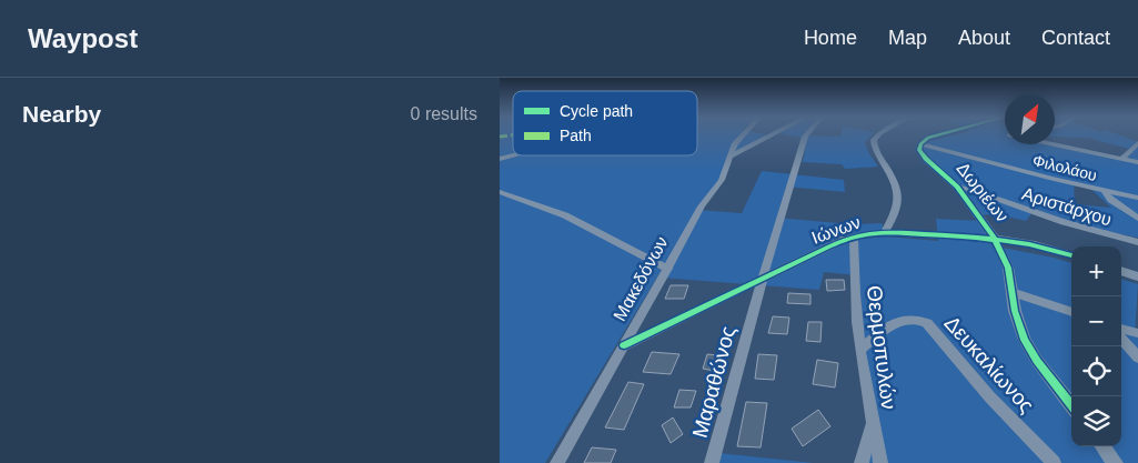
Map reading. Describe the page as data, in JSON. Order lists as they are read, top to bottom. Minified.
{"streets":{"street":["Φιλολάου","Δωριέων","Αριστάρχου","Ιώνων","Μακεδόνων","Θερμοπυλών","Δευκαλίωνος","Μαραθώνος"]},"crossings":[["Φιλολάου","Δωριέων"],["Δωριέων","Αριστάρχου"],["Δωριέων","Ιώνων"],["Ιώνων","Μακεδόνων"],["Ιώνων","Θερμοπυλών"],["Ιώνων","Μαραθώνος"],["Θερμοπυλών","Δευκαλίωνος"]],"legend":["Cycle path","Path"],"north":"top right","page":{"header":"Waypost","nav":["Home","Map","About","Contact"],"heading":["Nearby","0 results"],"map_buttons":["+","−"]}}
